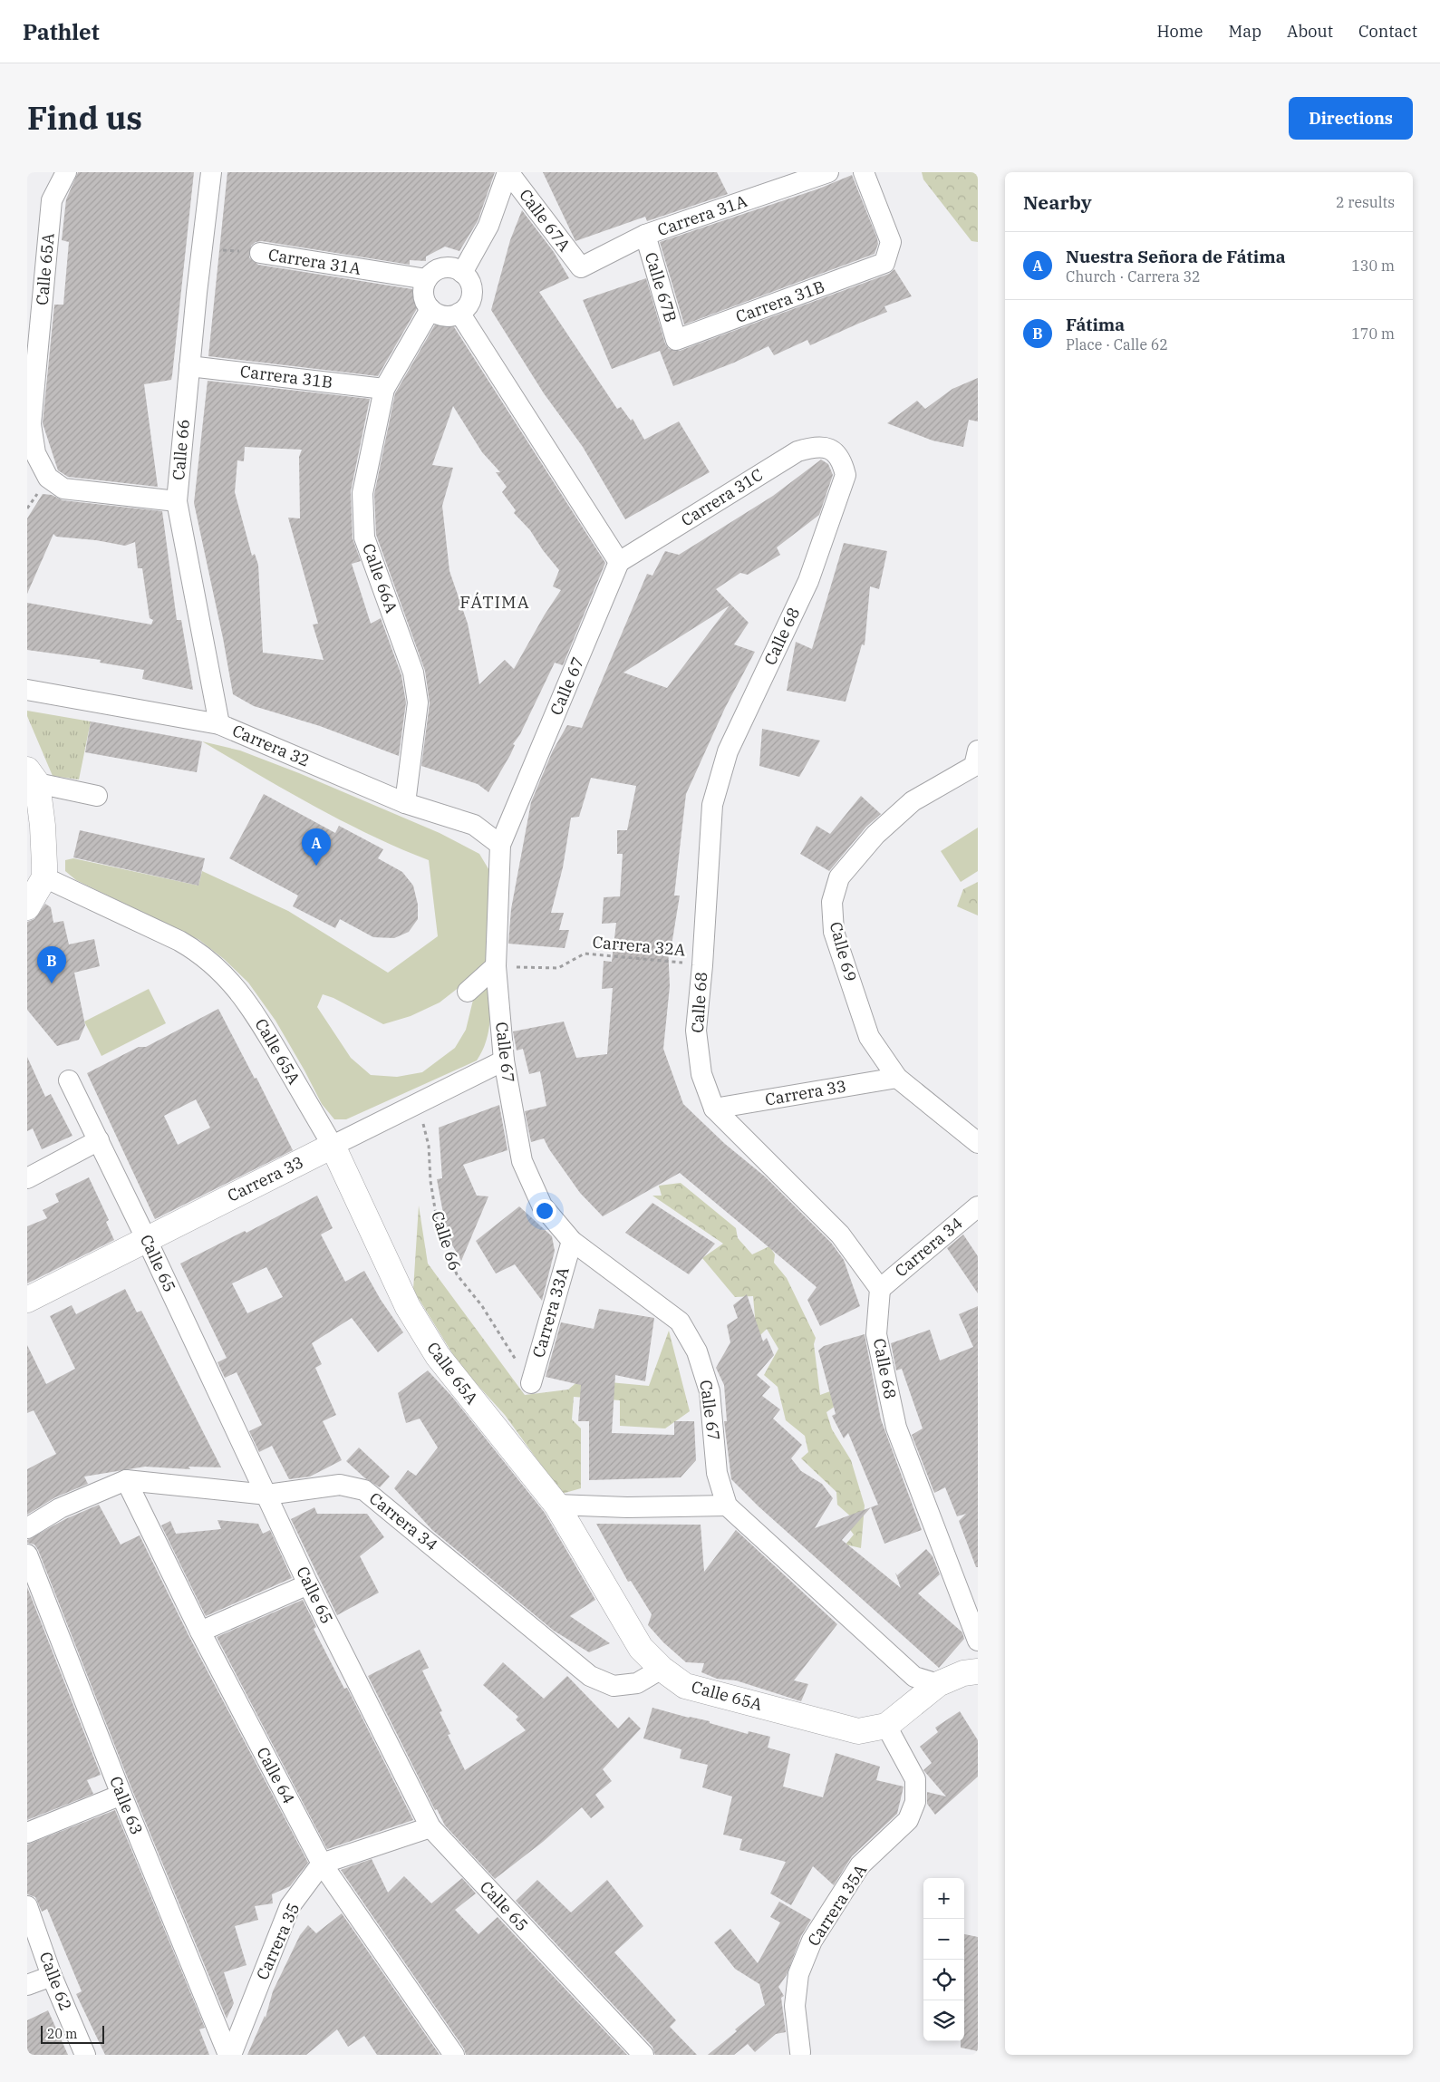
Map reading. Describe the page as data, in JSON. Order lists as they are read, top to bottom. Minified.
{"streets":{"main road":["Calle 65A","Carrera 33"],"street":["Carrera 31A","Calle 67A","Calle 67B","Carrera 31B","Calle 66","Carrera 31C","Calle 66A","Calle 68","Calle 67","Carrera 32","Calle 69","Carrera 34","Calle 65","Carrera 33A","Calle 64","Calle 63","Carrera 35A","Carrera 35","Calle 62"],"path":["Carrera 32A"]},"crossings":[["Carrera 31A","Calle 67A"],["Carrera 31A","Calle 67B"],["Carrera 31A","Calle 66"],["Carrera 31A","Calle 66A"],["Calle 65A","Calle 66"],["Calle 65A","Calle 67"],["Calle 65A","Carrera 33"],["Calle 65A","Carrera 34"],["Calle 65A","Carrera 35A"],["Calle 67B","Carrera 31B"],["Carrera 31B","Calle 66"],["Carrera 31B","Calle 66A"],["Calle 66","Carrera 32"],["Calle 66","Carrera 33"],["Calle 66","Carrera 33A"],["Carrera 31C","Calle 68"],["Carrera 31C","Calle 67"],["Calle 66A","Carrera 32"],["Calle 68","Carrera 32A"],["Calle 68","Carrera 33"],["Calle 68","Carrera 34"],["Calle 67","Carrera 32"],["Calle 67","Carrera 32A"],["Calle 67","Carrera 33"],["Calle 67","Carrera 33A"],["Calle 69","Carrera 33"],["Carrera 33","Calle 65"],["Carrera 34","Calle 65"],["Carrera 34","Calle 64"],["Calle 64","Carrera 35"]],"districts":["FÁTIMA"],"scale_bar":"20 m","page":{"header":"Pathlet","nav":["Home","Map","About","Contact"],"title":"Find us","buttons":"Directions","heading":["Nearby","2 results"],"list":[{"mark":"A","name":"Nuestra Señora de Fátima","note":"Church · Carrera 32","value":"130 m"},{"mark":"B","name":"Fátima","note":"Place · Calle 62","value":"170 m"}],"pins":["A","B"],"map_buttons":["+","−"],"scale":"20 m"}}
